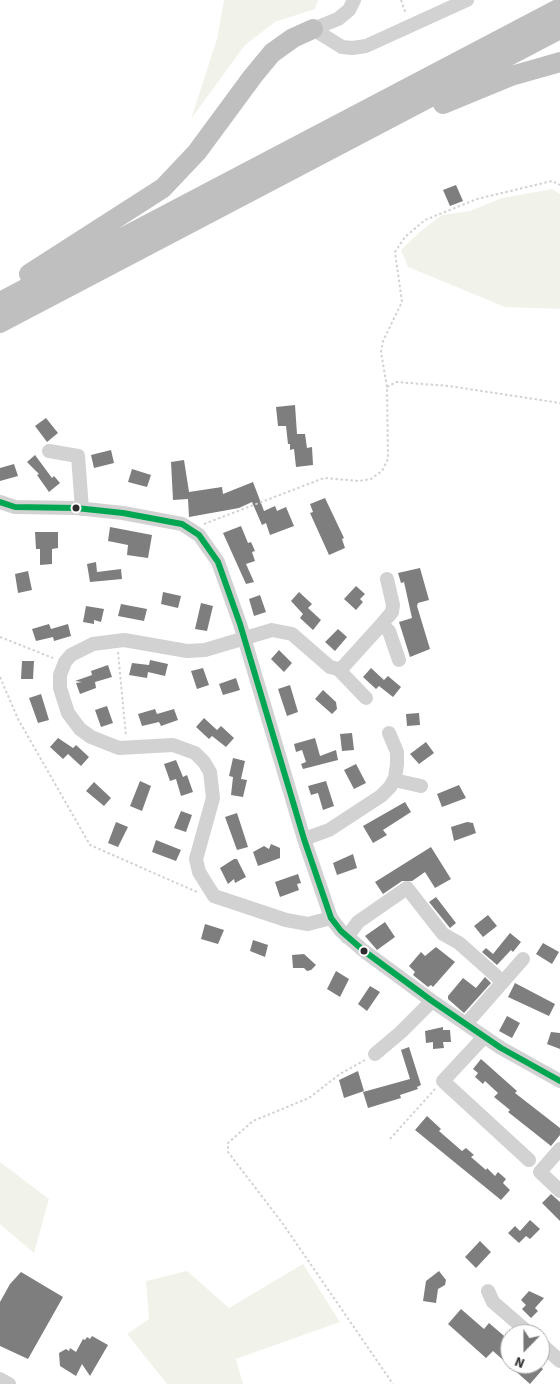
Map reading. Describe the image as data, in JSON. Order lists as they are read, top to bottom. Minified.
{"north":"bottom"}
